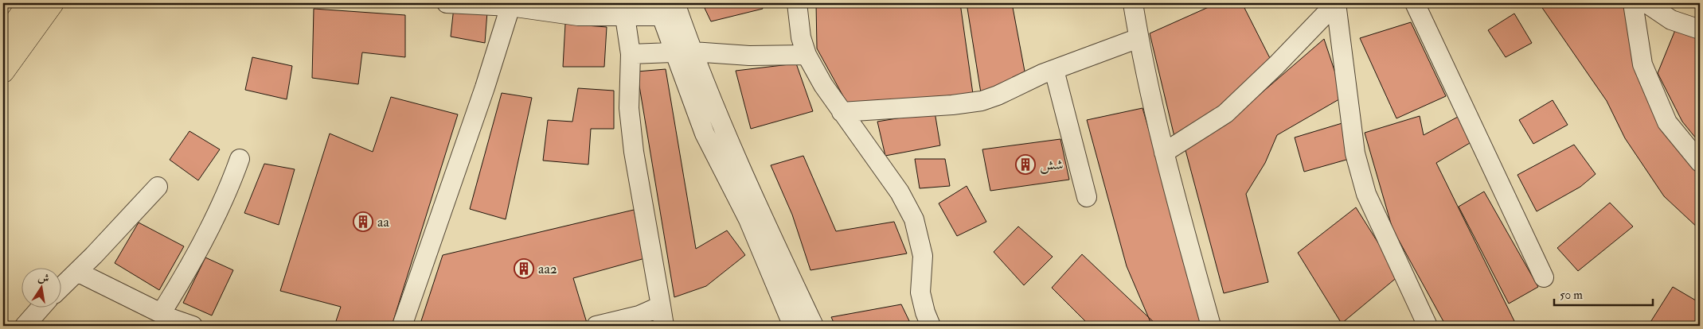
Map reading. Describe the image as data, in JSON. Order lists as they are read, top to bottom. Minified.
{"places":{"building":["شش","aa","aa2"]},"scale_bar":"50 m","north":"top"}
